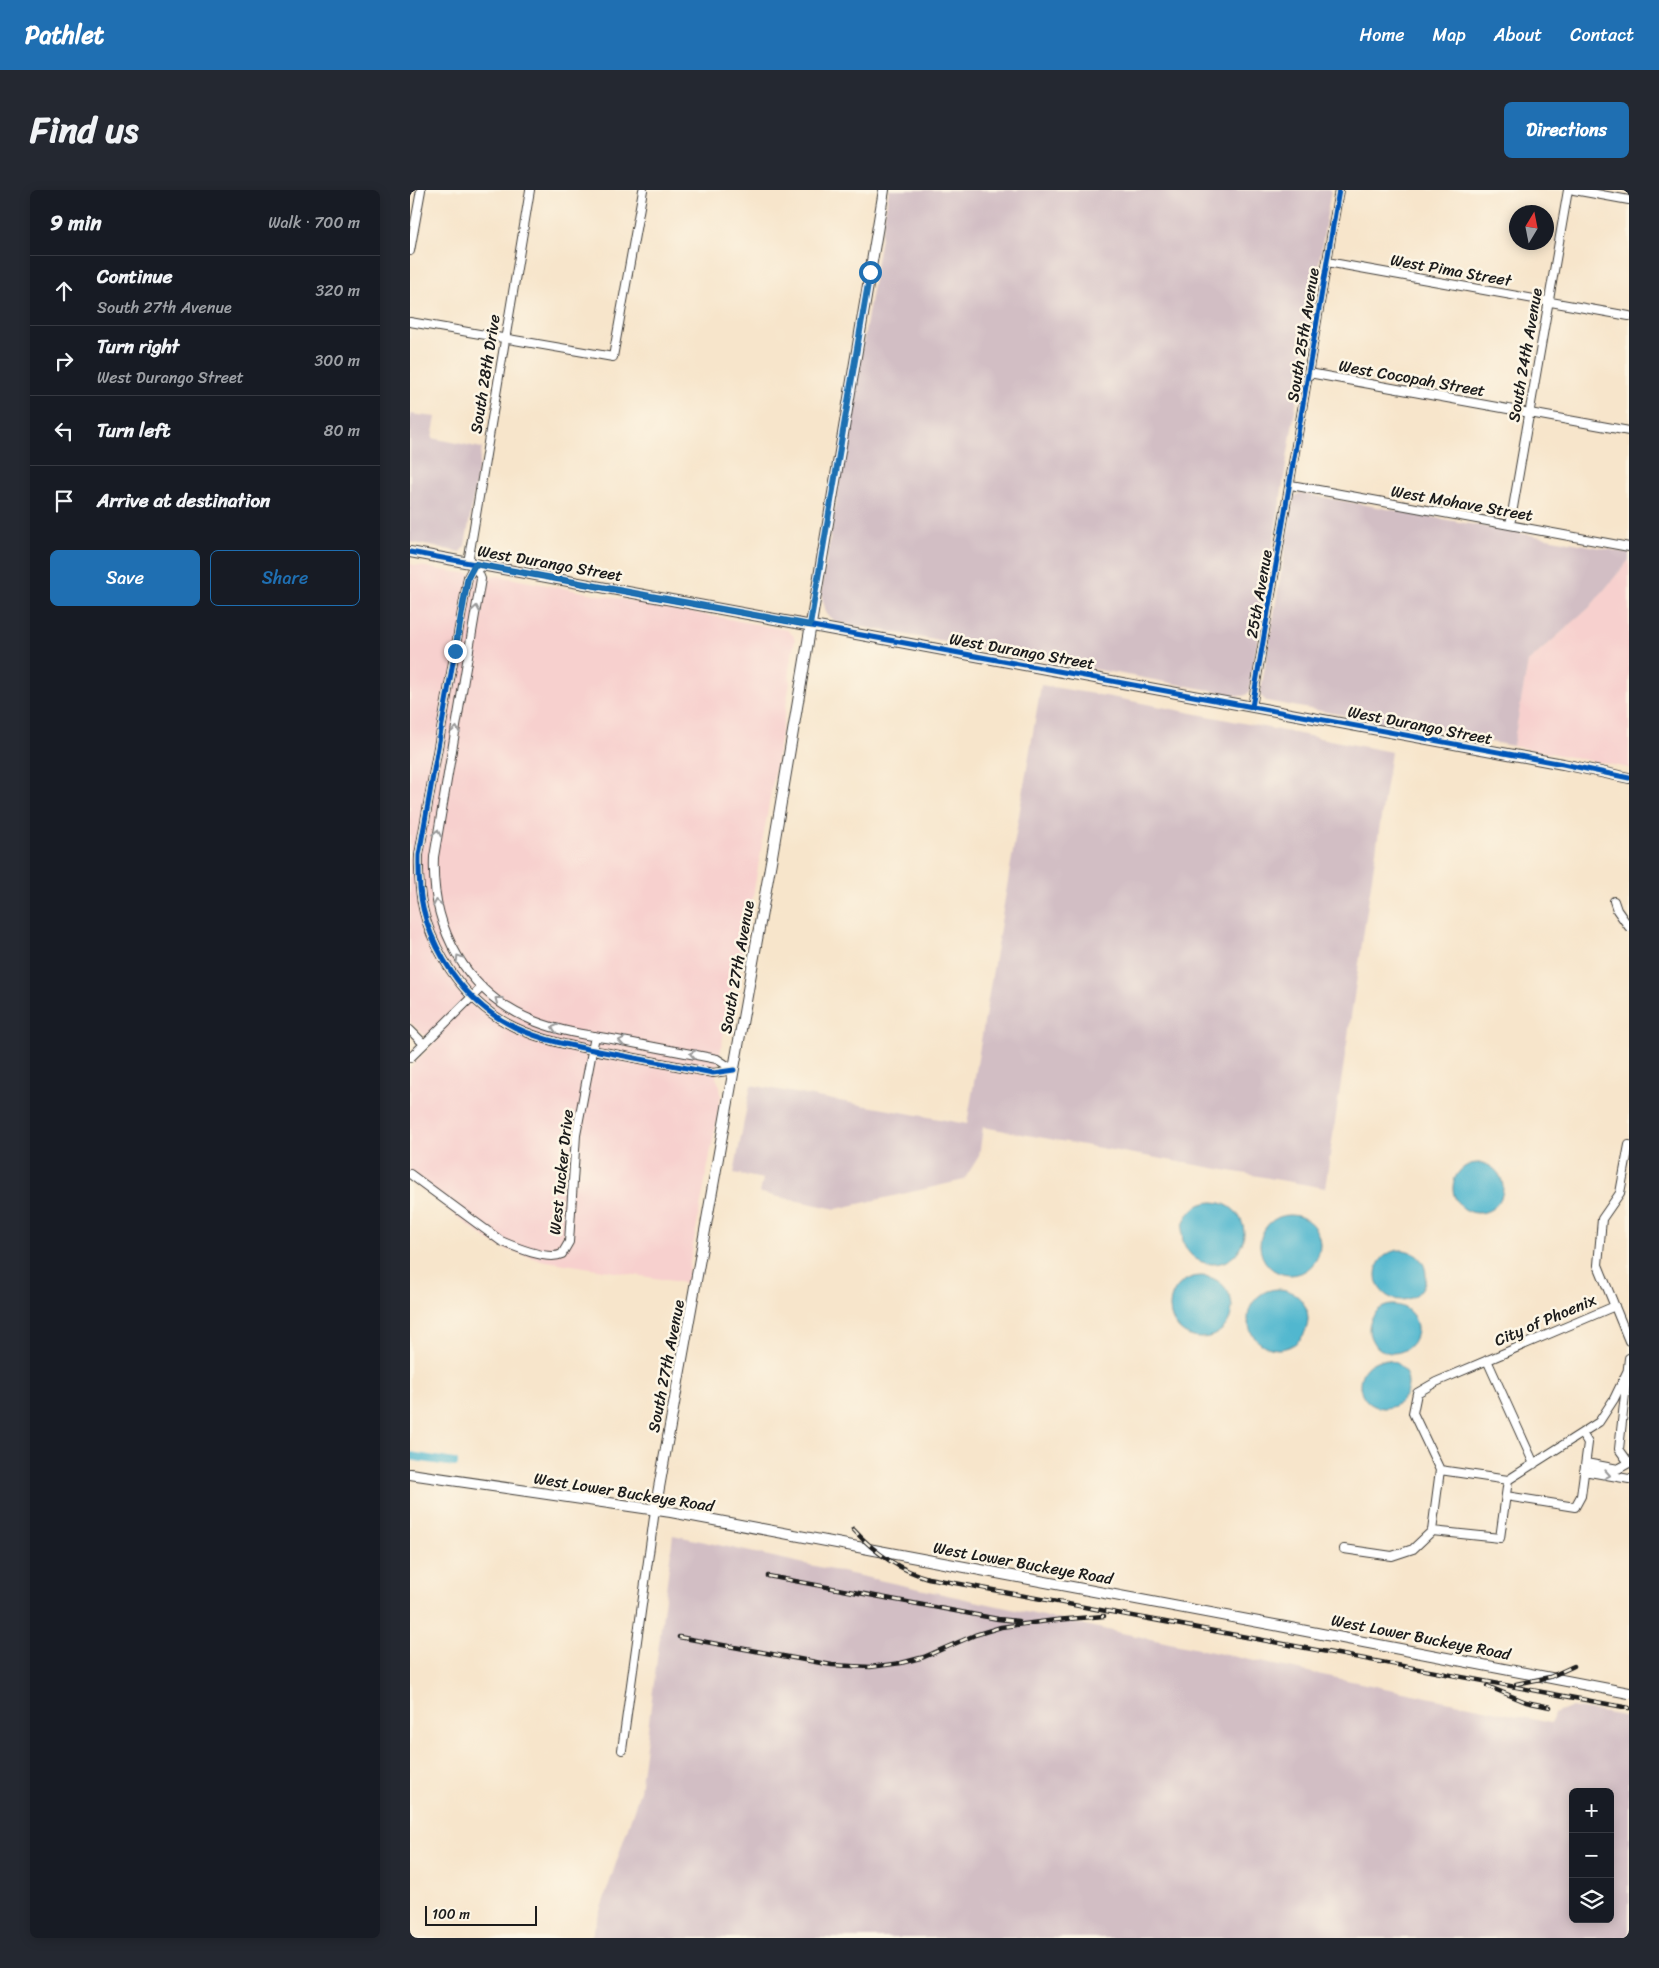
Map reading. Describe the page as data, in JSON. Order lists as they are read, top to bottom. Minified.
{"streets":{"main road":["West Durango Street","South 27th Avenue","West Lower Buckeye Road"],"street":["West Pima Street","South 25th Avenue","South 24th Avenue","South 28th Drive","West Cocopah Street","West Mohave Street","25th Avenue","West Tucker Drive","City of Phoenix"]},"crossings":[["West Pima Street","South 25th Avenue"],["West Pima Street","South 24th Avenue"],["South 25th Avenue","West Cocopah Street"],["South 25th Avenue","West Mohave Street"],["South 25th Avenue","25th Avenue"],["South 24th Avenue","West Cocopah Street"],["South 24th Avenue","West Mohave Street"],["South 28th Drive","West Durango Street"],["West Mohave Street","25th Avenue"],["West Durango Street","25th Avenue"],["West Durango Street","South 27th Avenue"],["South 27th Avenue","West Lower Buckeye Road"]],"scale_bar":"100 m","north":"top","page":{"header":"Pathlet","nav":["Home","Map","About","Contact"],"title":"Find us","buttons":["Directions",["Save","Share"]],"heading":["9 min","Walk · 700 m"],"list":[["Continue","South 27th Avenue","320 m"],["Turn right","West Durango Street","300 m"],["Turn left","80 m"],"Arrive at destination"],"map_buttons":["+","−"],"scale":"100 m"}}
